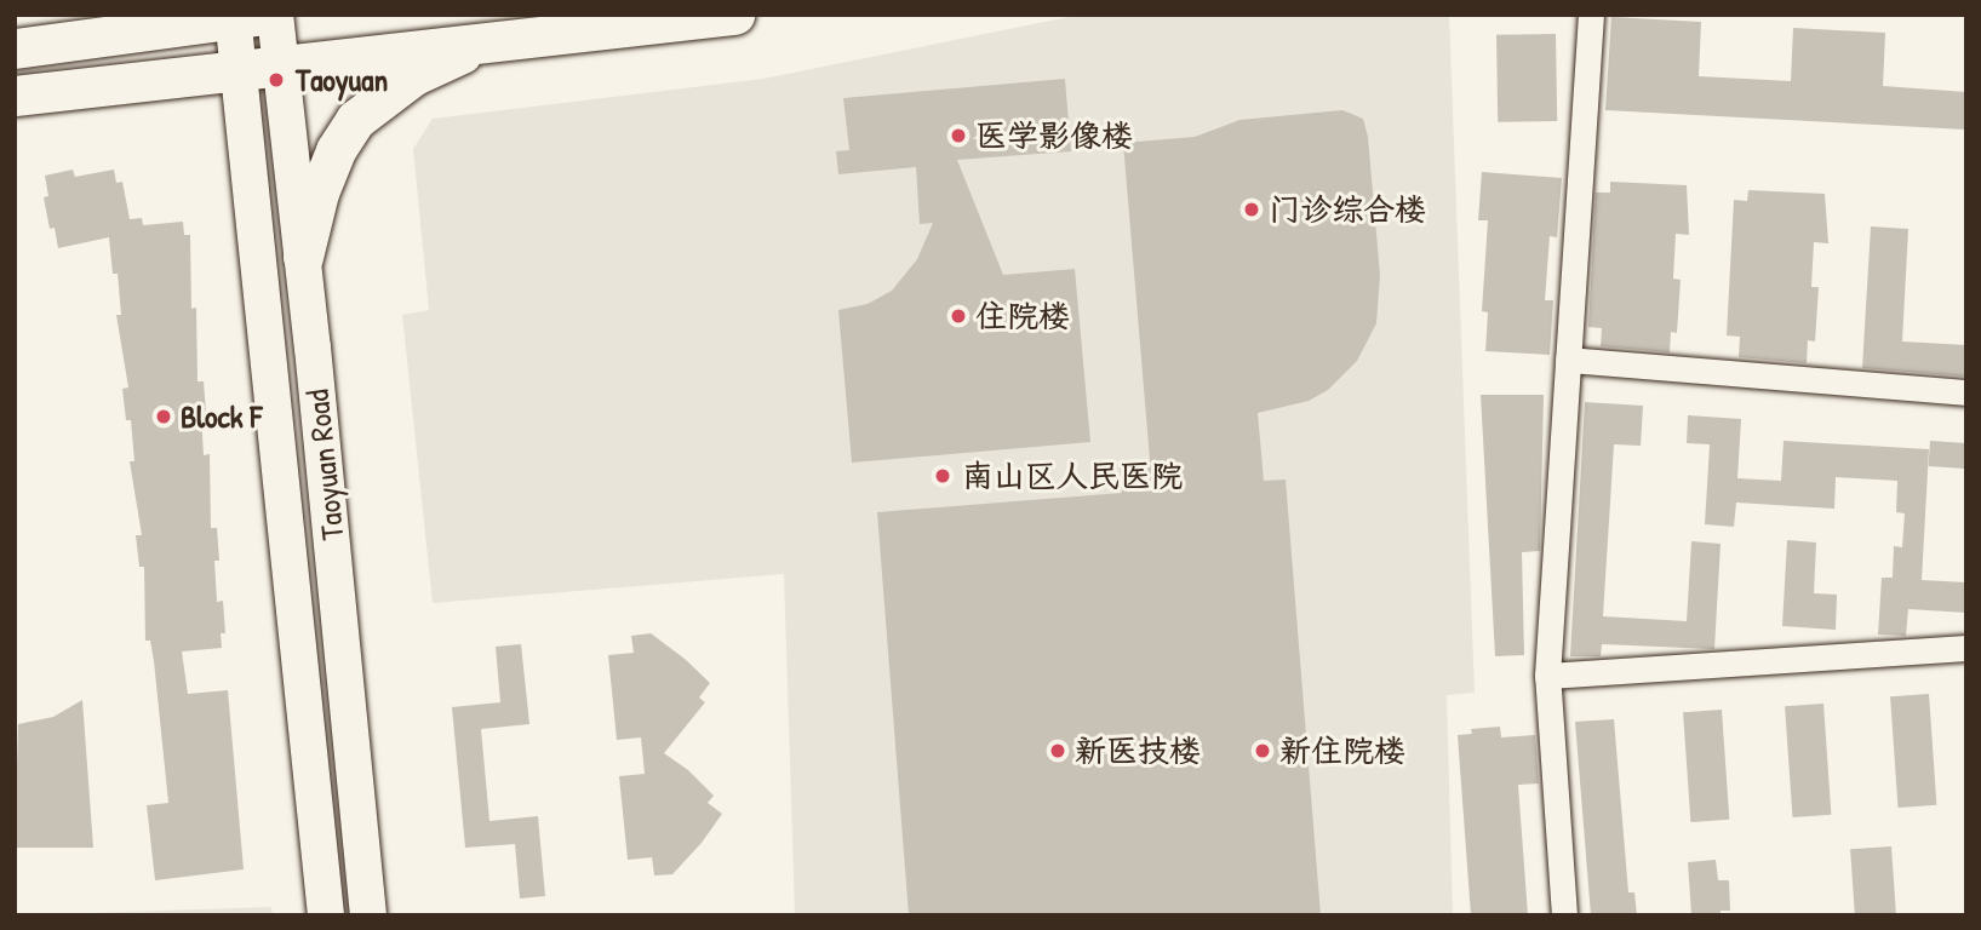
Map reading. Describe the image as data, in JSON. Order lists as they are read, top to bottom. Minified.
{"streets":{"main road":["Taoyuan Road"]},"places":["Taoyuan","医学影像楼","门诊综合楼","住院楼","Block F","南山区人民医院","新医技楼","新住院楼"]}
